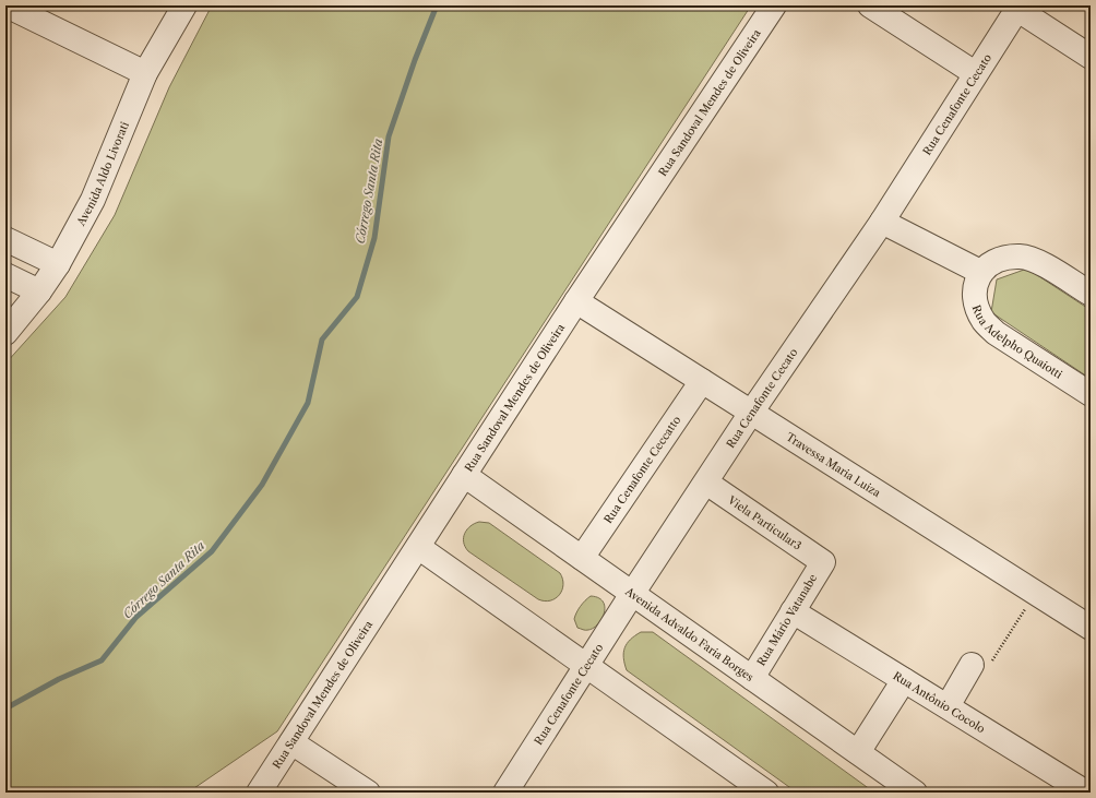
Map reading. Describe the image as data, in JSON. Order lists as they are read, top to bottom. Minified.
{"streets":{"street":["Rua Sandoval Mendes de Oliveira","Rua Cenafonte Cecato","Avenida Aldo Livorati","Rua Adelpho Quaiotti","Travessa Maria Luiza","Rua Cenafonte Ceccatto","Viela Particular3","Rua Mário Vatanabe","Avenida Advaldo Faria Borges","Rua Antônio Cocolo"]},"crossings":[["Rua Sandoval Mendes de Oliveira","Travessa Maria Luiza"],["Rua Sandoval Mendes de Oliveira","Avenida Advaldo Faria Borges"],["Rua Cenafonte Cecato","Travessa Maria Luiza"],["Rua Cenafonte Cecato","Viela Particular3"],["Rua Cenafonte Cecato","Avenida Advaldo Faria Borges"],["Travessa Maria Luiza","Rua Cenafonte Ceccatto"],["Rua Cenafonte Ceccatto","Avenida Advaldo Faria Borges"],["Viela Particular3","Rua Mário Vatanabe"],["Rua Mário Vatanabe","Avenida Advaldo Faria Borges"],["Rua Mário Vatanabe","Rua Antônio Cocolo"]],"water":["Córrego Santa Rita"]}
